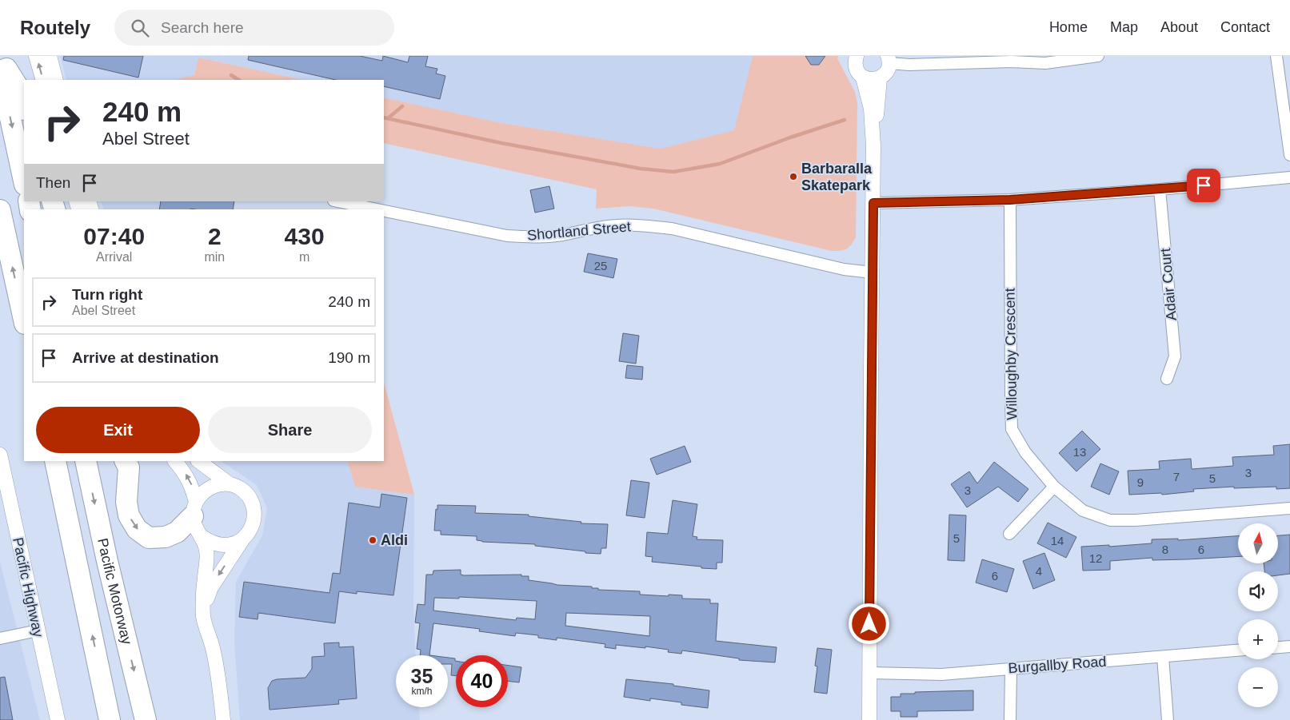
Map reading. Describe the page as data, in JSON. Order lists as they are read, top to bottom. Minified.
{"streets":{"highway":["Pacific Motorway"],"street":["Shortland Street","Adair Court","Willoughby Crescent","Pacific Highway","Burgallby Road"]},"places":["Barbaralla Skatepark","Aldi"],"house_numbers":["25","13","3","7","5","9","3","5","14","8","6","12","4","6"],"north":"top","page":{"header":"Routely","search":"Search here","nav":["Home","Map","About","Contact"],"turn":["240 m","Abel Street"],"then":"Then","eta":["07:40","Arrival","2","min","430","m"],"list":[{"name":"Turn right","note":"Abel Street","value":"240 m"},{"name":"Arrive at destination","value":"190 m"}],"buttons":["Exit","Share"],"map_buttons":["+","−"],"speed":"35 km/h","limit":"40"}}
